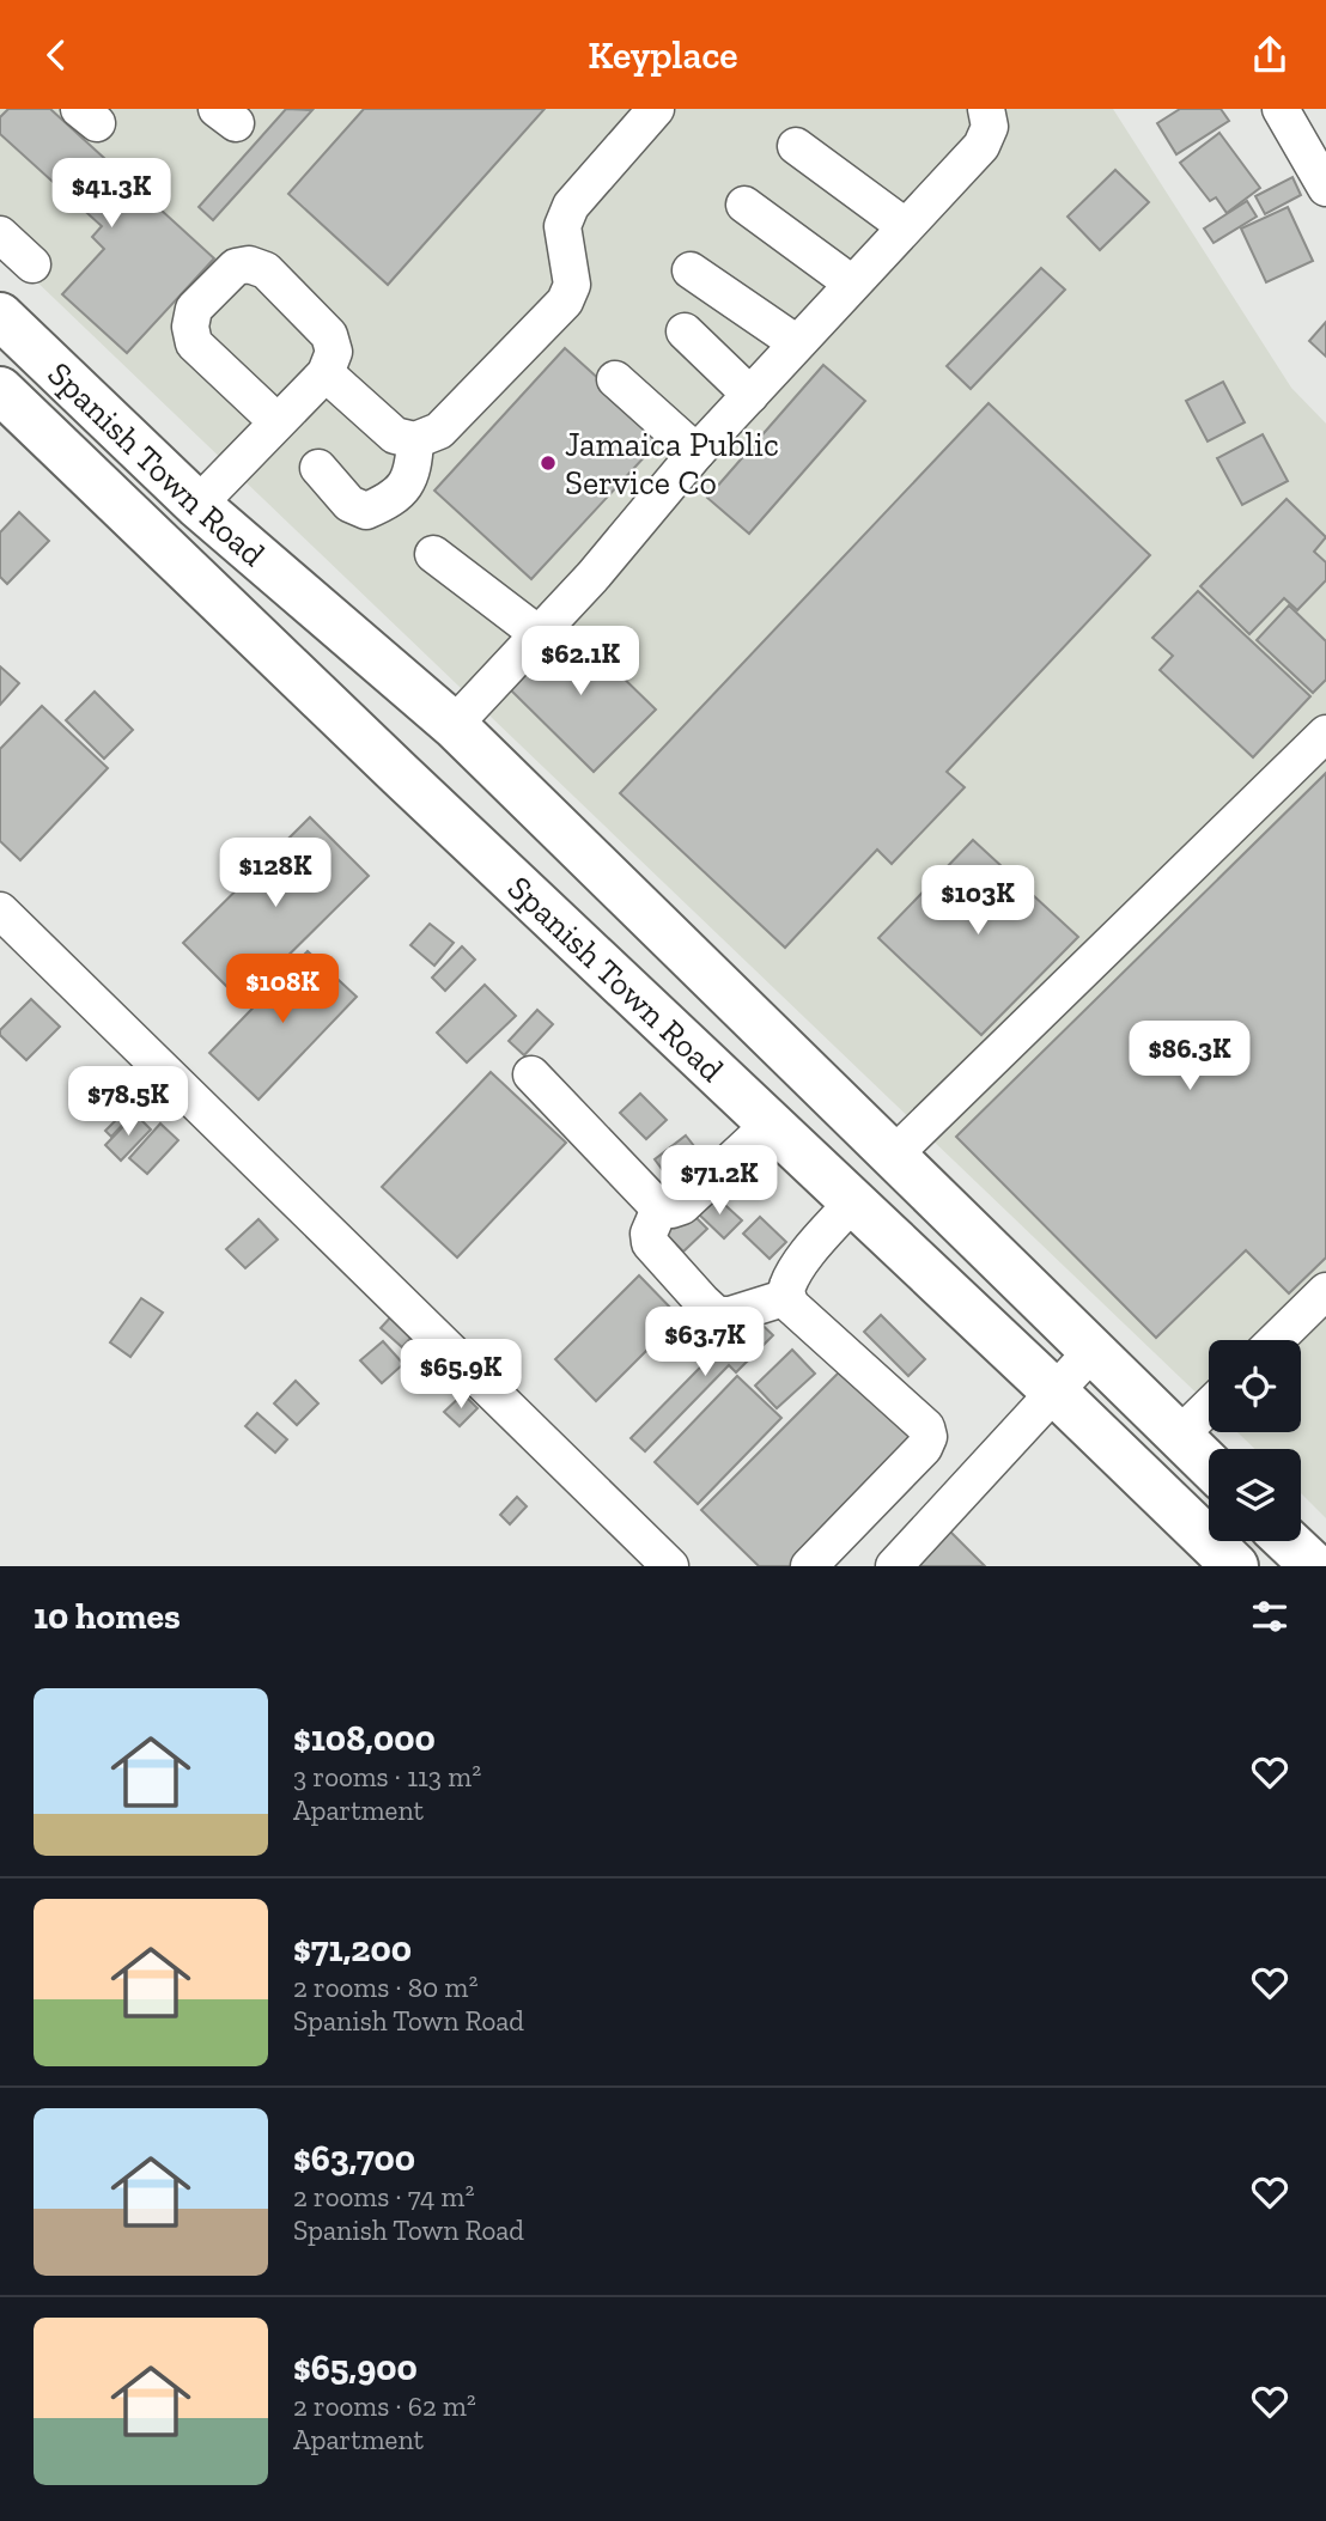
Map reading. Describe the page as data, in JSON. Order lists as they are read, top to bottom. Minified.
{"streets":{"highway":["Spanish Town Road"]},"places":["Jamaica Public Service Co"],"page":{"header":"Keyplace","price":["$41.3K","$62.1K","$128K","$103K","$108K","$86.3K","$78.5K","$71.2K","$63.7K","$65.9K"],"heading":"10 homes","list":[{"name":"$108,000","note":"3 rooms · 113 m² · Apartment"},{"name":"$71,200","note":"2 rooms · 80 m² · Spanish Town Road"},{"name":"$63,700","note":"2 rooms · 74 m² · Spanish Town Road"},{"name":"$65,900","note":"2 rooms · 62 m² · Apartment"}]}}
